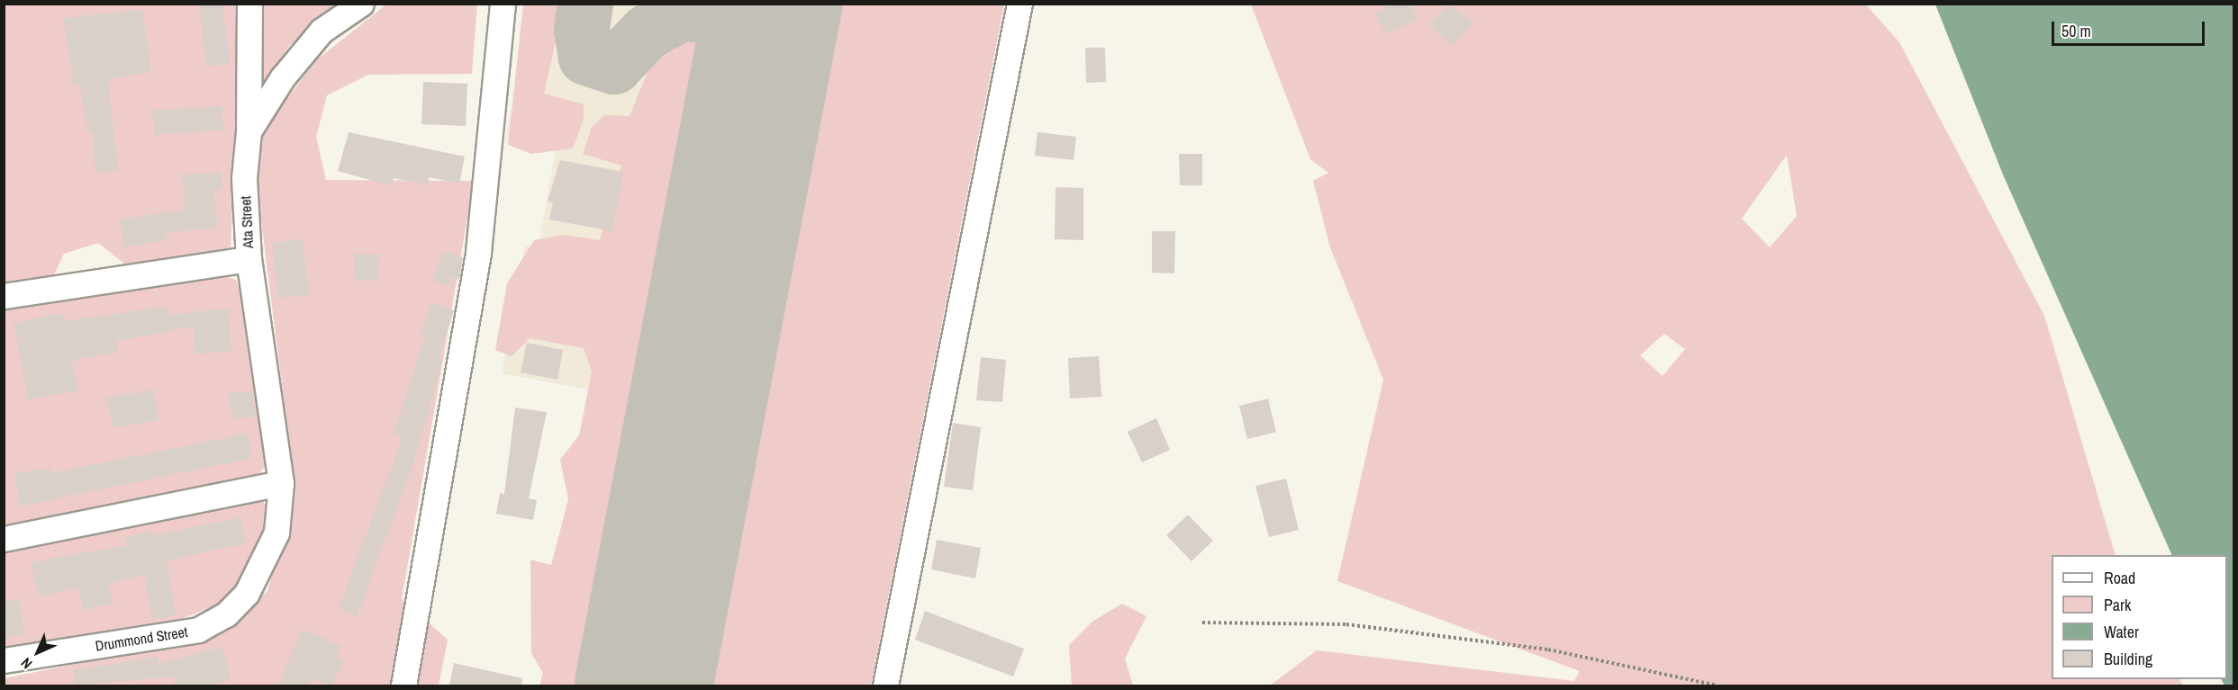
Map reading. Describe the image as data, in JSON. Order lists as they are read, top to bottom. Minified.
{"streets":{"street":["Ata Street","Drummond Street"]},"crossings":[["Ata Street","Drummond Street"]],"legend":["Road","Park","Water","Building"],"scale_bar":"50 m","north":"bottom left"}
